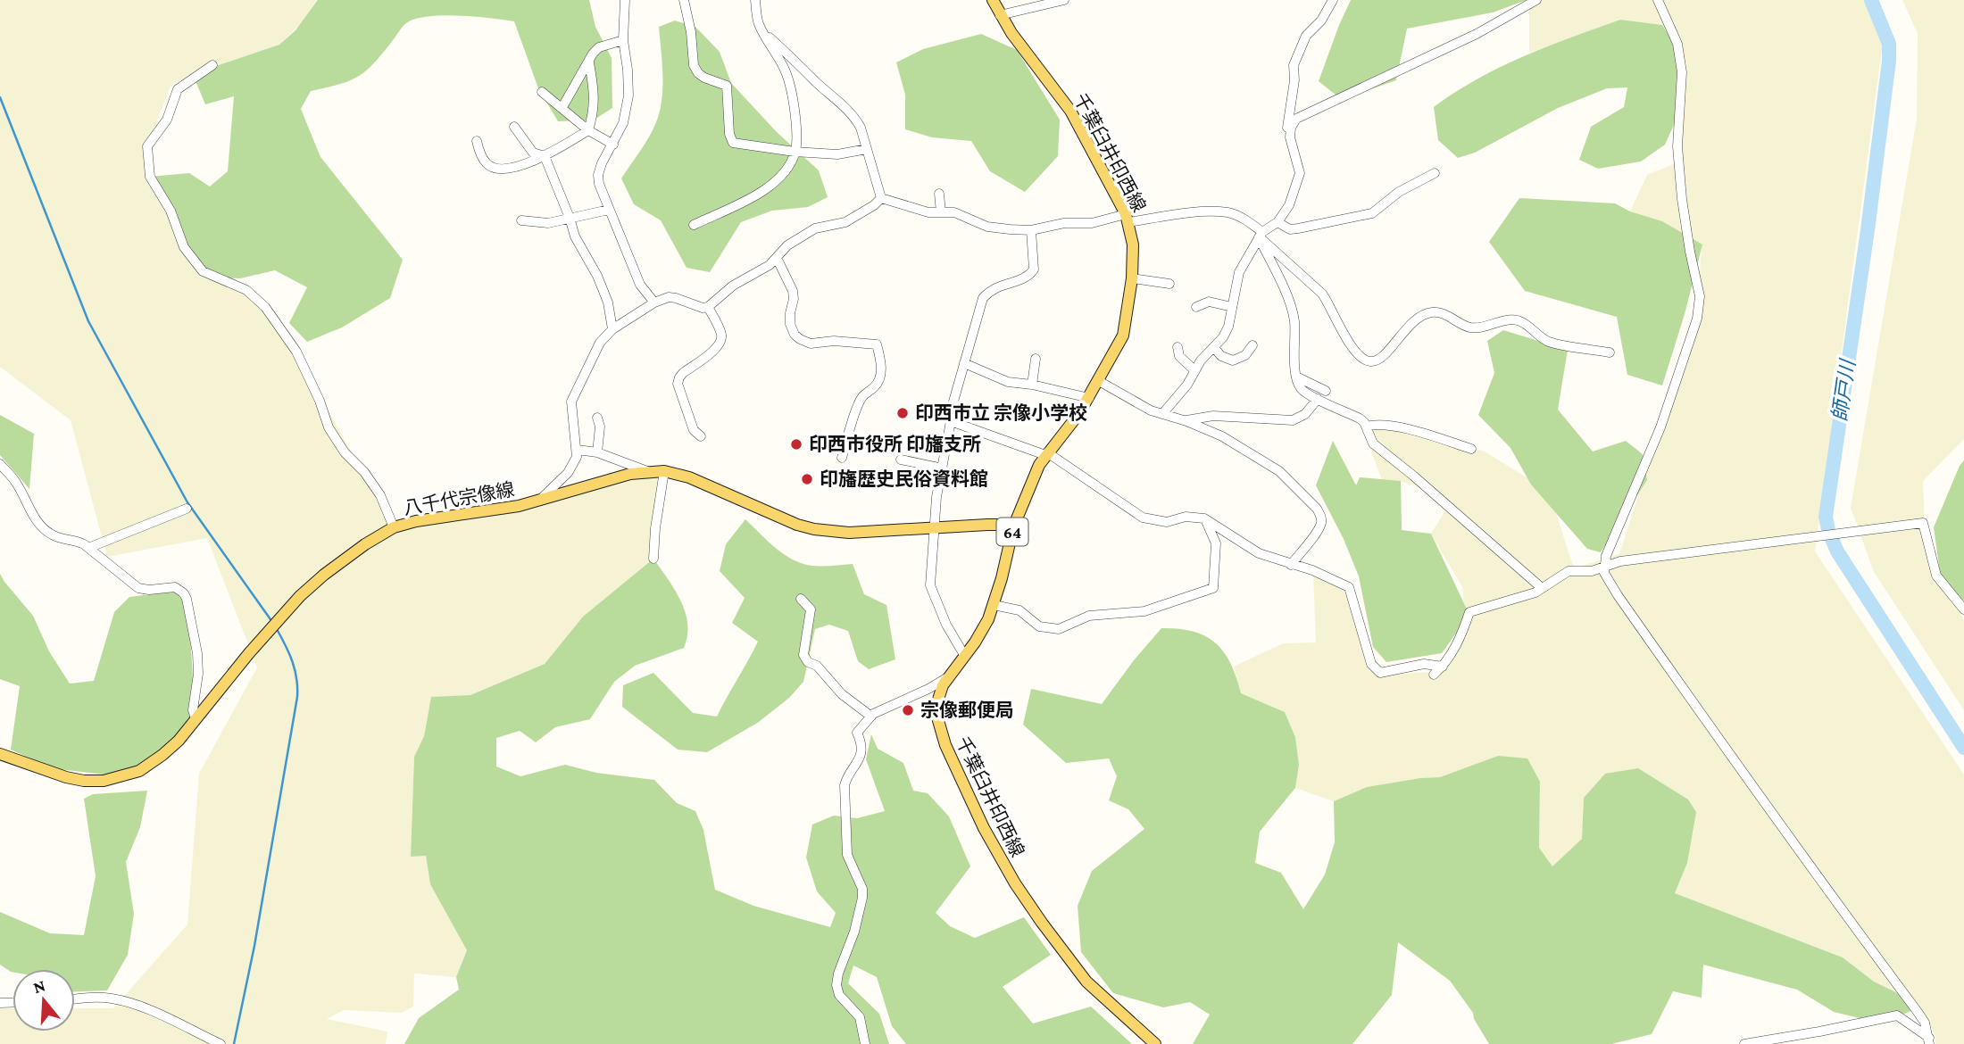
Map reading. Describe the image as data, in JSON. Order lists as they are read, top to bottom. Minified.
{"streets":{"main road":["千葉臼井印西線","八千代宗像線","64"]},"crossings":[["千葉臼井印西線","八千代宗像線"]],"water":["師戸川"],"places":["印西市立 宗像小学校","印西市役所 印旛支所","印旛歴史民俗資料館","宗像郵便局"],"north":"top"}
